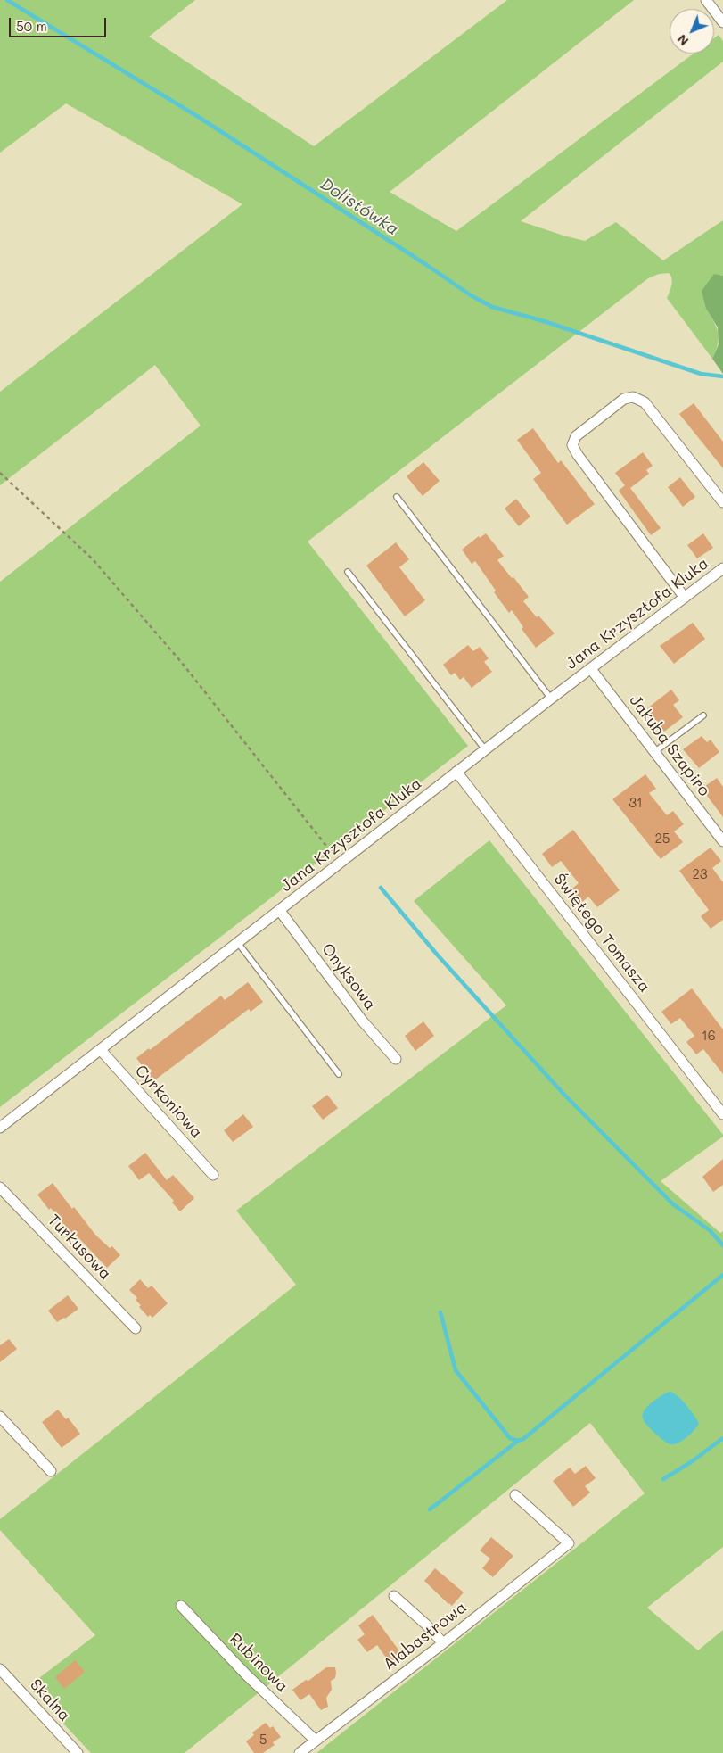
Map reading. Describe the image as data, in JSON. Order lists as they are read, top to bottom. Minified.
{"streets":{"street":["Jana Krzysztofa Kluka","Jakuba Szapiro","Świętego Tomasza","Onyksowa","Cyrkoniowa","Turkusowa","Alabastrowa","Rubinowa","Skalna"]},"crossings":[["Jana Krzysztofa Kluka","Jakuba Szapiro"],["Jana Krzysztofa Kluka","Świętego Tomasza"],["Jana Krzysztofa Kluka","Onyksowa"],["Jana Krzysztofa Kluka","Cyrkoniowa"],["Alabastrowa","Rubinowa"]],"water":["Dolistówka"],"house_numbers":["31","25","23","16","5"],"scale_bar":"50 m","north":"bottom left"}
